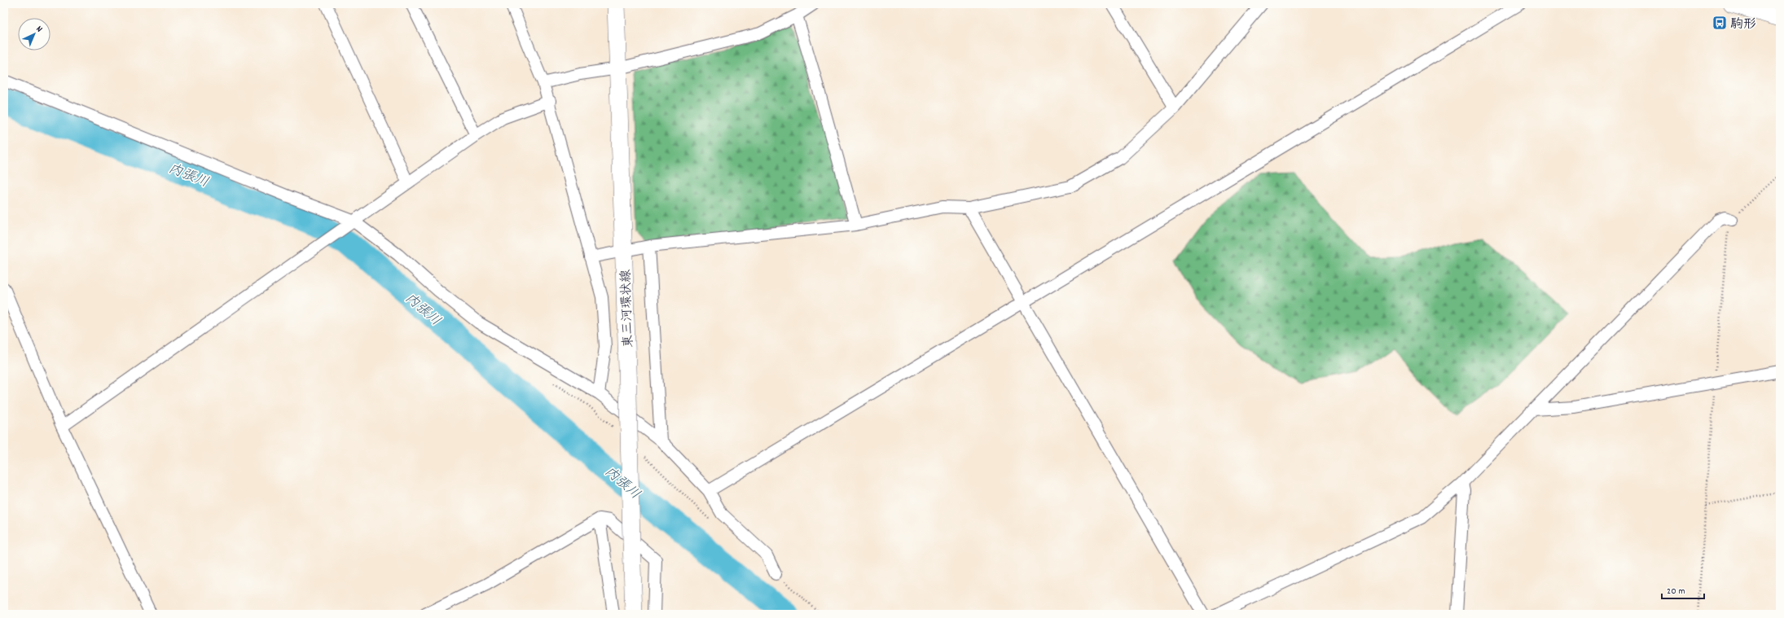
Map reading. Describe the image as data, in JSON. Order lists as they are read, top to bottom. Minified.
{"streets":{"main road":["東三河環状線"]},"water":["内張川"],"places":{"bus stop":["駒形"]},"scale_bar":"20 m","north":"top right"}
